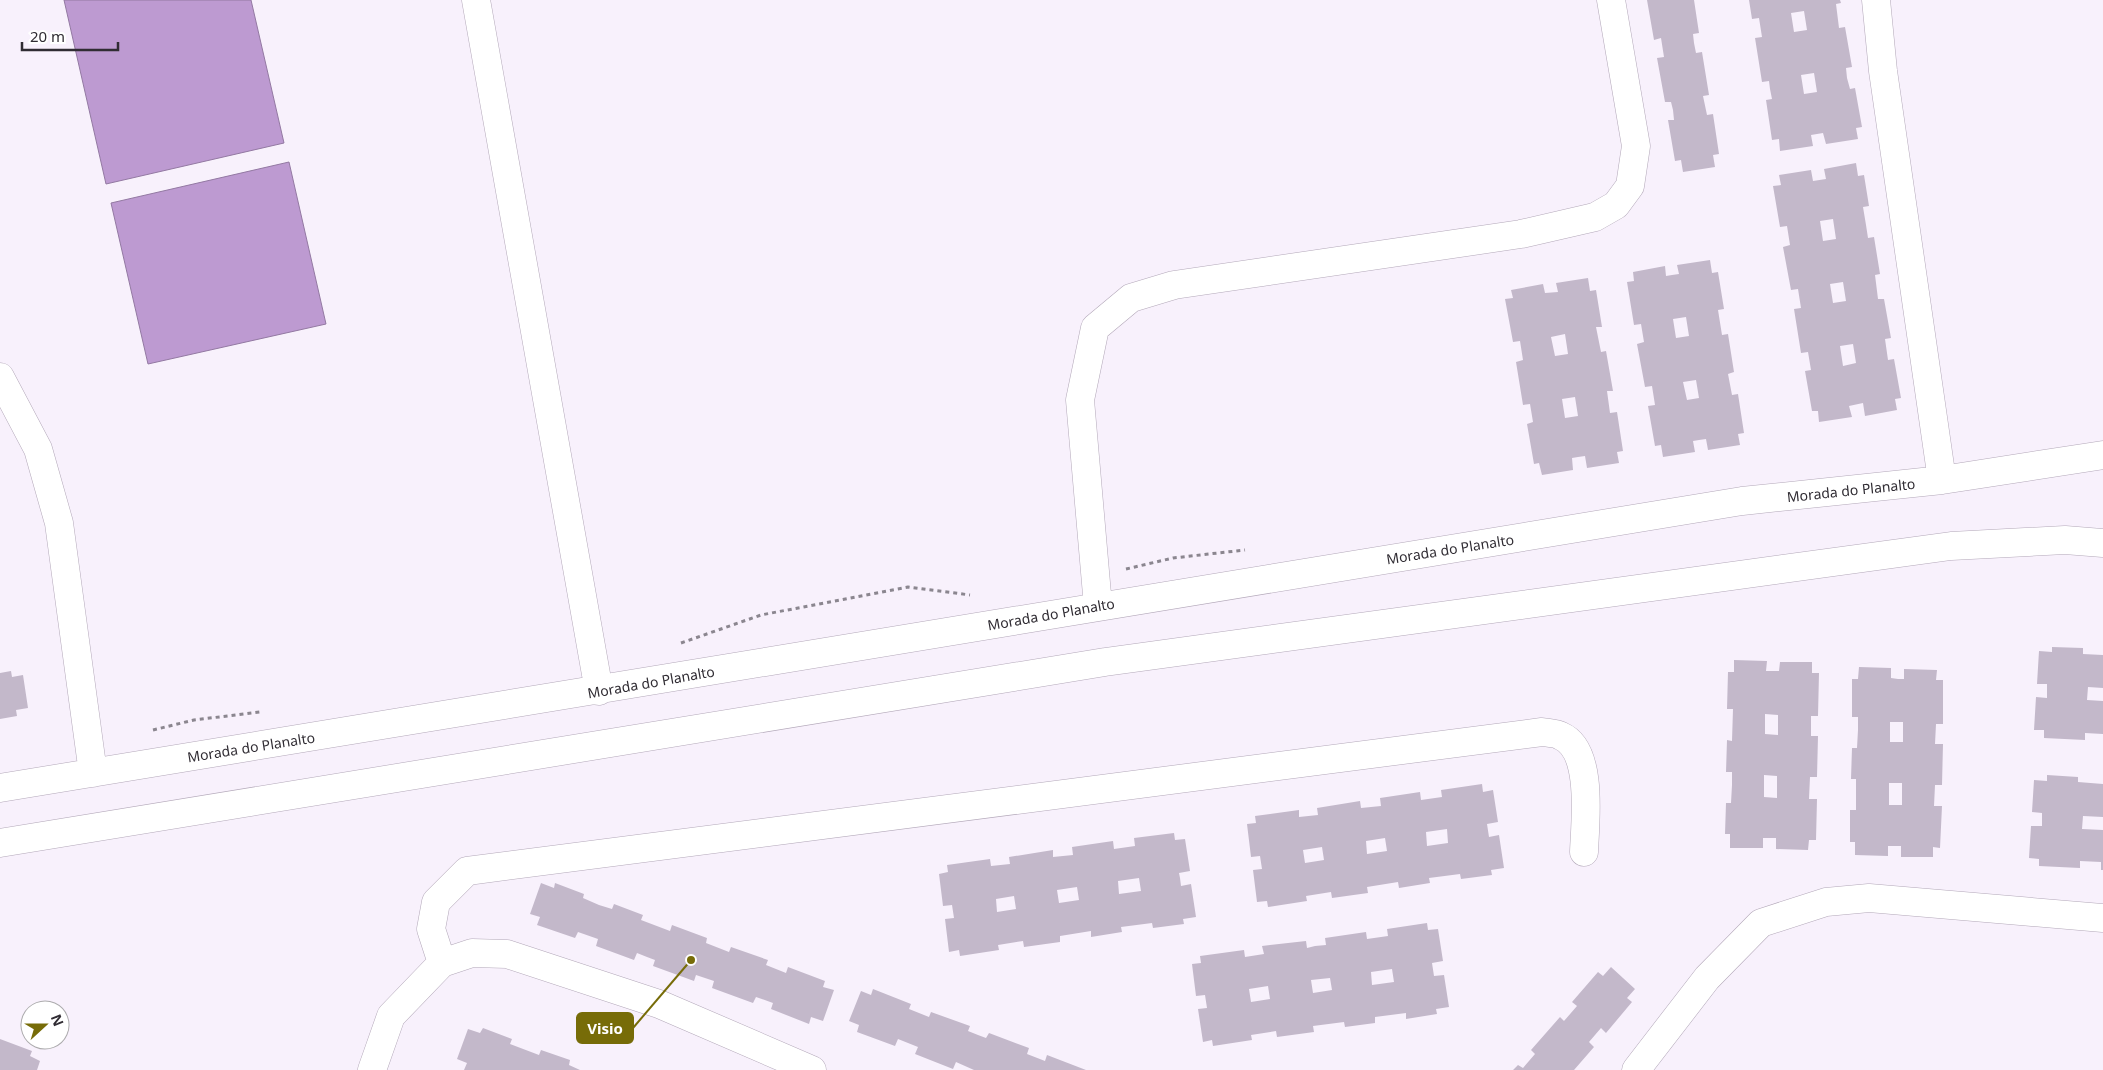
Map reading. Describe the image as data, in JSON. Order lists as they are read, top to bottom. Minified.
{"streets":{"street":["Morada do Planalto"]},"places":["Visio"],"scale_bar":"20 m","north":"right"}
